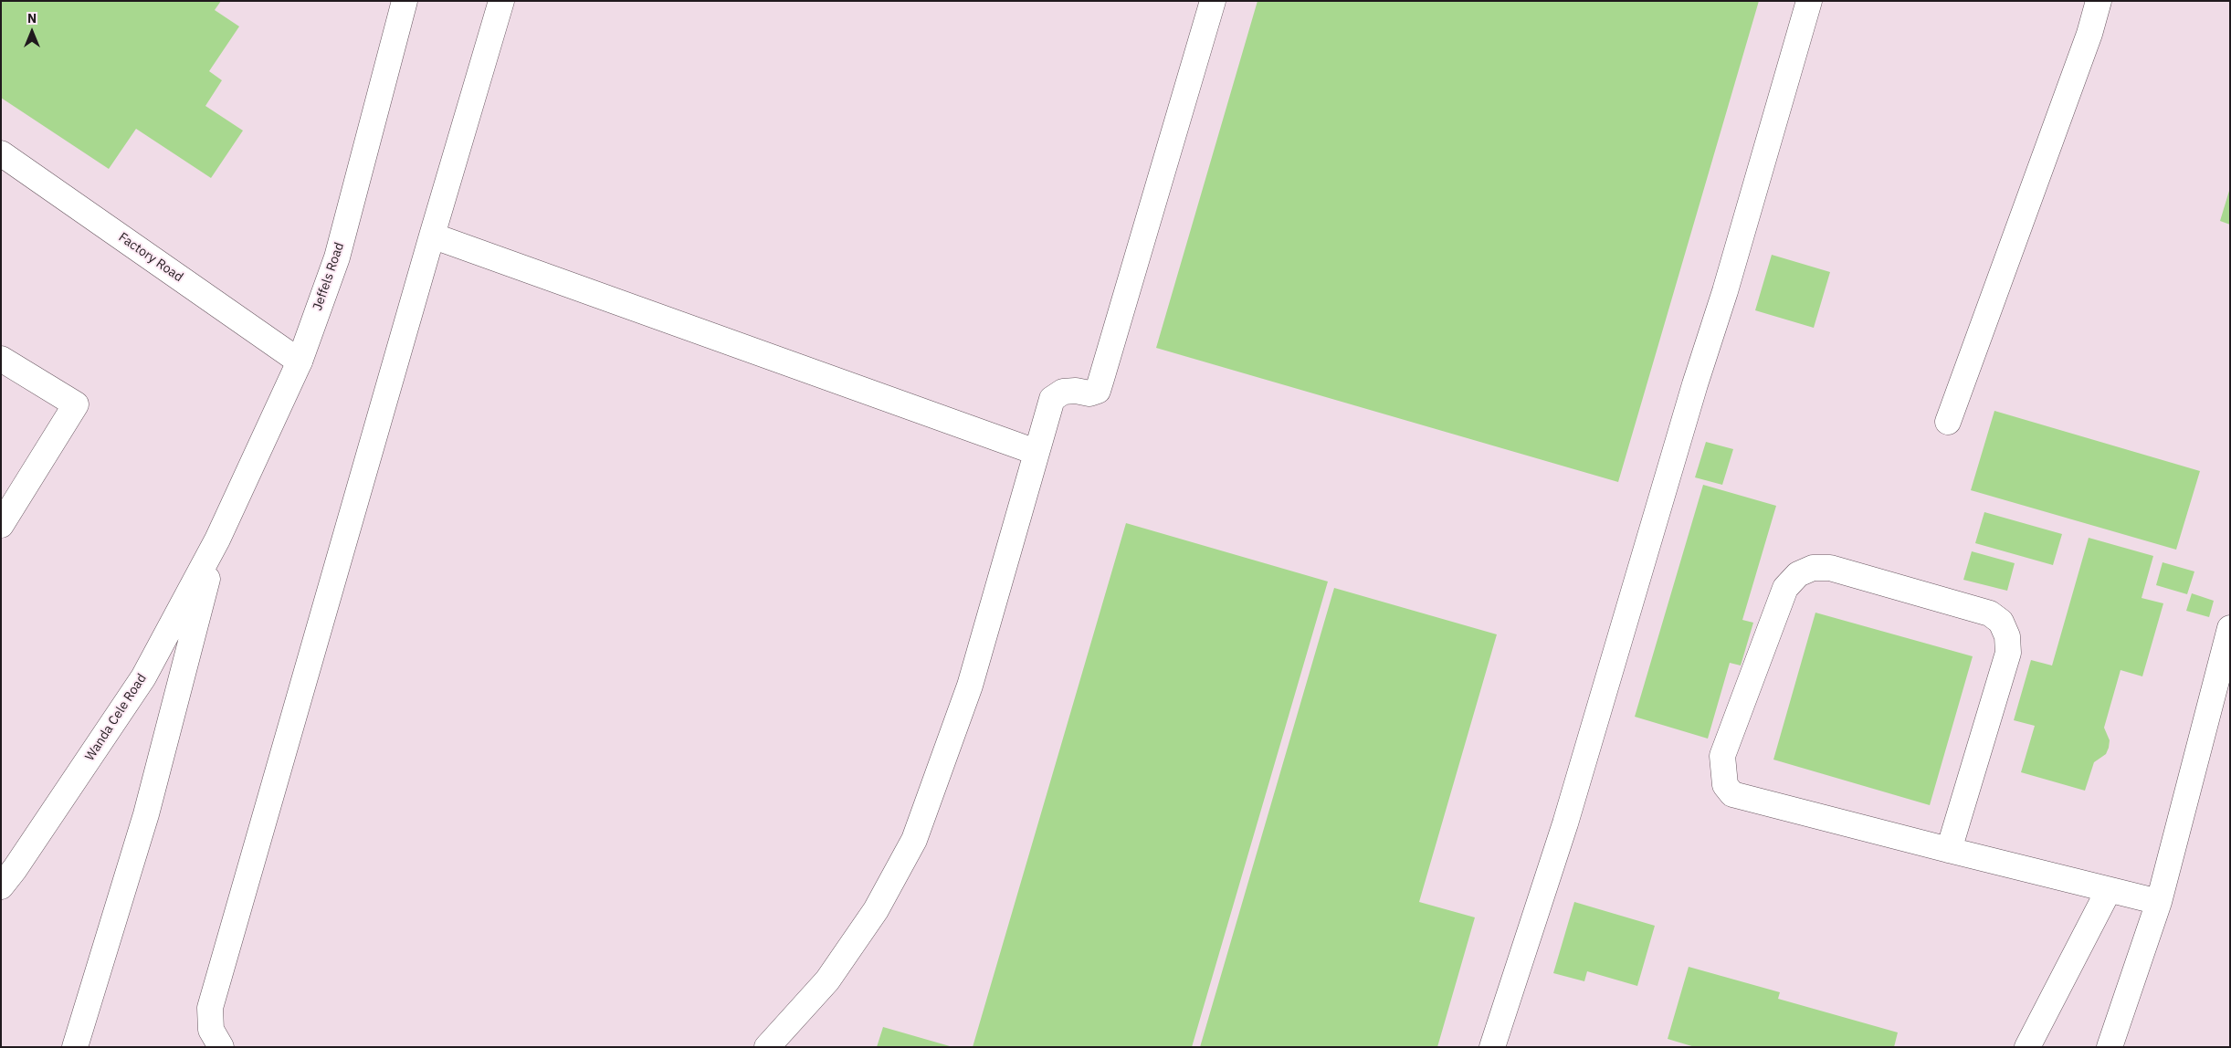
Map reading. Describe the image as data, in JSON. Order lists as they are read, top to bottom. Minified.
{"streets":{"main road":["Factory Road","Jeffels Road","Wanda Cele Road"]},"crossings":[["Factory Road","Jeffels Road"],["Jeffels Road","Wanda Cele Road"]],"north":"top"}
